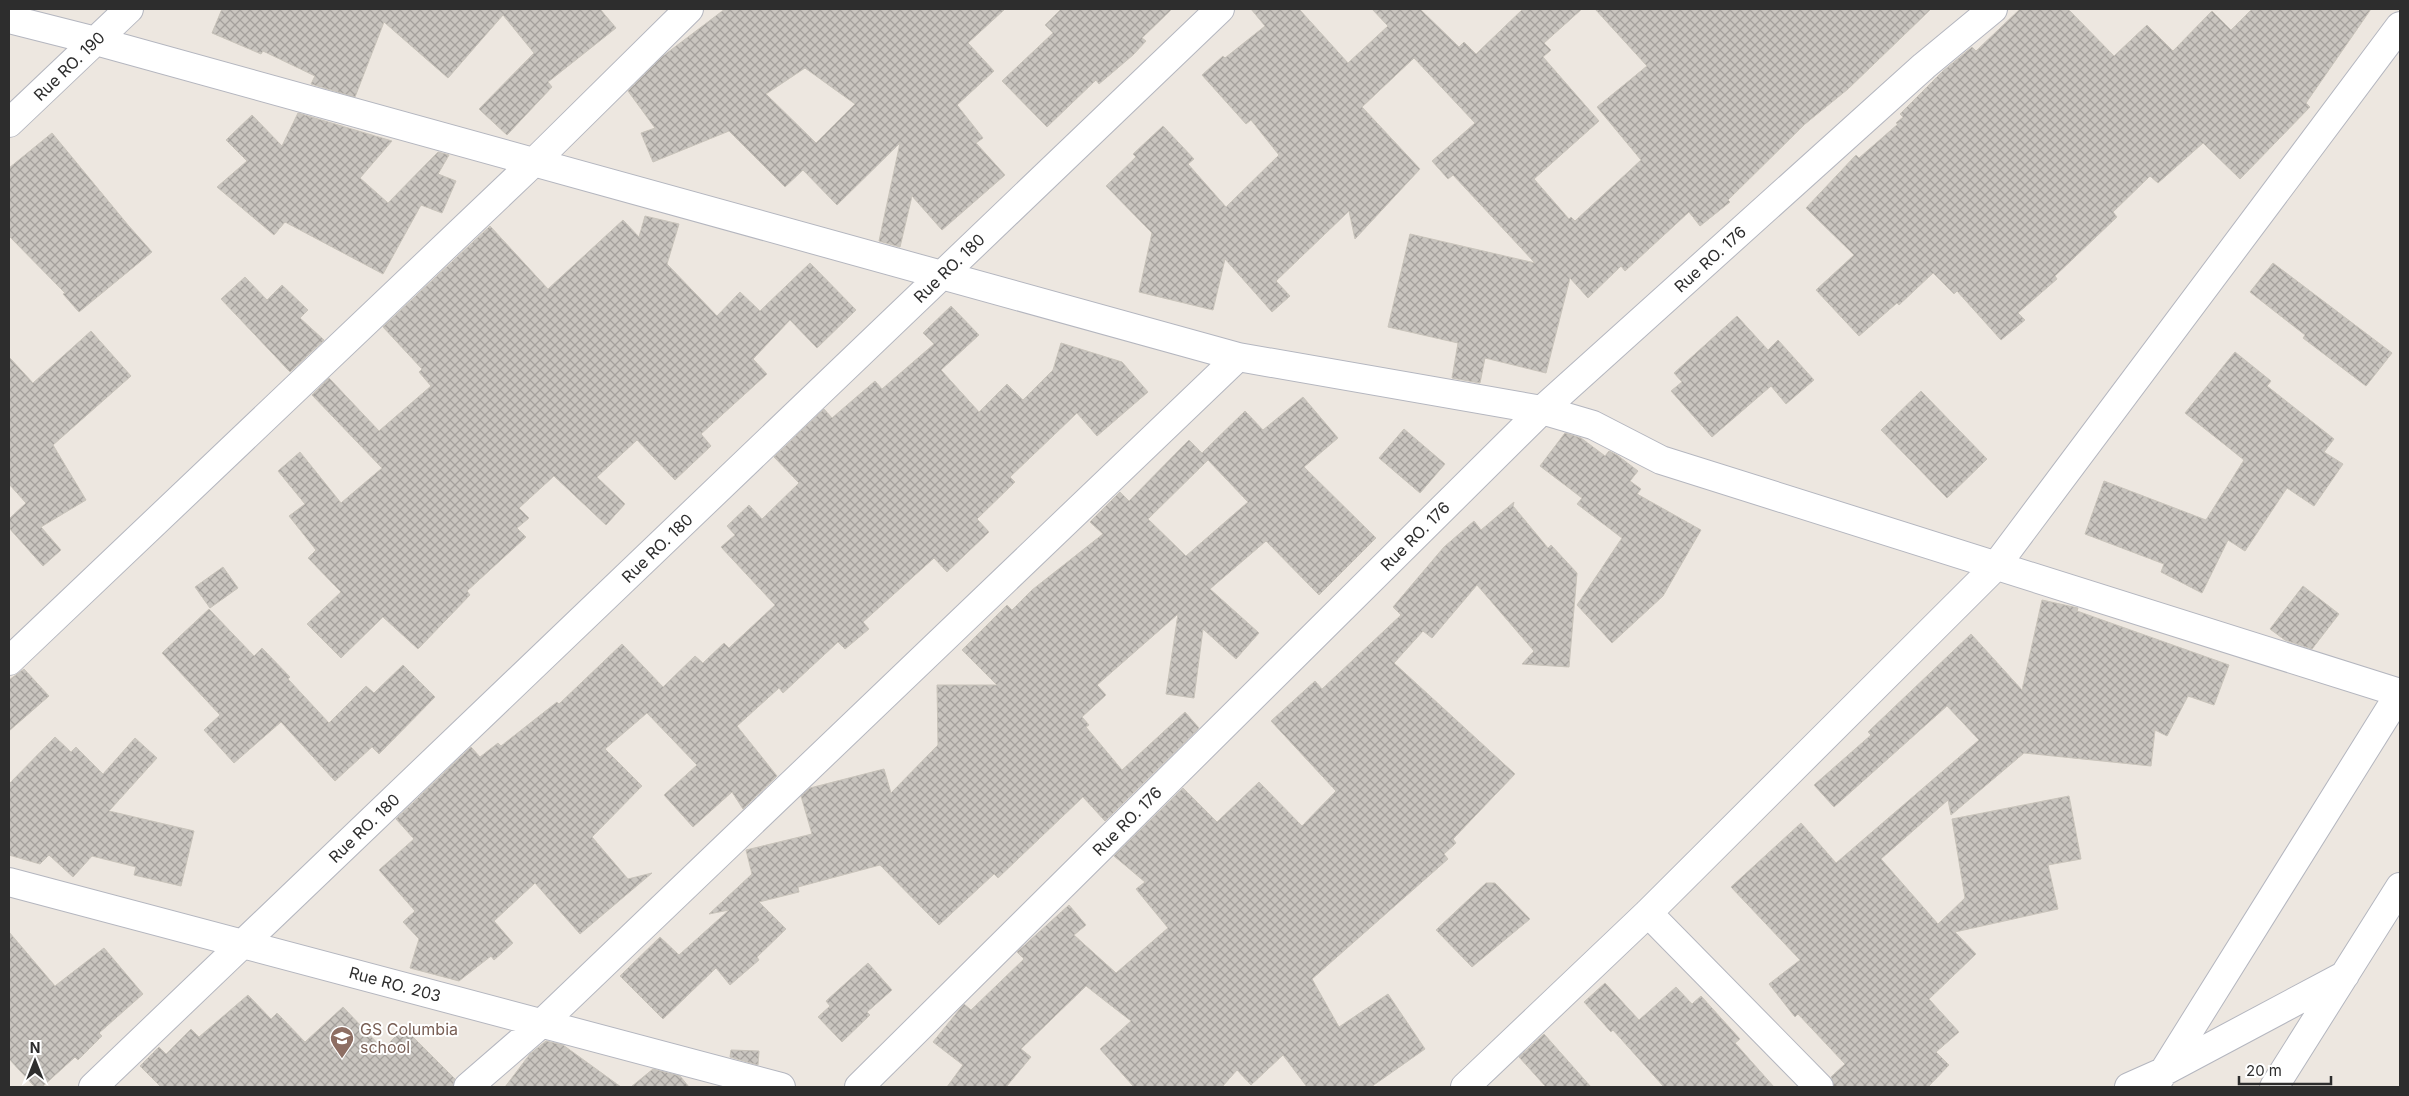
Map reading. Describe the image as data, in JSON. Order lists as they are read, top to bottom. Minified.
{"streets":{"street":["Rue RO. 190","Rue RO. 176","Rue RO. 180","Rue RO. 203"]},"crossings":[["Rue RO. 180","Rue RO. 203"]],"places":{"school or university":["GS Columbia school"]},"scale_bar":"20 m","north":"top"}
